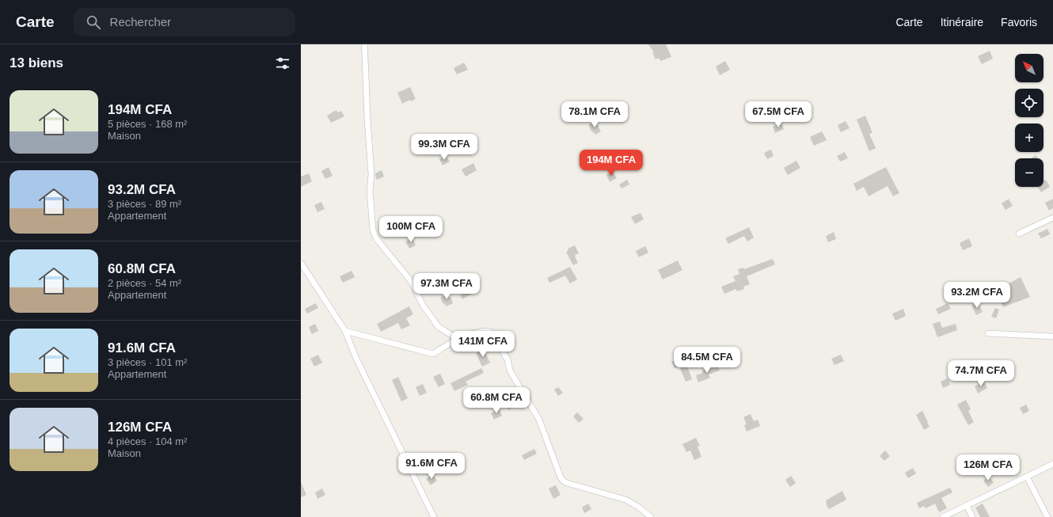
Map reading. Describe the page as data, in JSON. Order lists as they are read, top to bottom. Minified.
{"north":"top left","page":{"header":"Carte","search":"Rechercher","nav":["Carte","Itinéraire","Favoris"],"heading":"13 biens","map_buttons":["+","−"],"list":[{"name":"194M CFA","note":"5 pièces · 168 m² · Maison"},{"name":"93.2M CFA","note":"3 pièces · 89 m² · Appartement"},{"name":"60.8M CFA","note":"2 pièces · 54 m² · Appartement"},{"name":"91.6M CFA","note":"3 pièces · 101 m² · Appartement"},{"name":"126M CFA","note":"4 pièces · 104 m² · Maison"}],"price":["78.1M CFA","67.5M CFA","99.3M CFA","194M CFA","100M CFA","97.3M CFA","93.2M CFA","141M CFA","84.5M CFA","74.7M CFA","60.8M CFA","91.6M CFA","126M CFA"]}}
